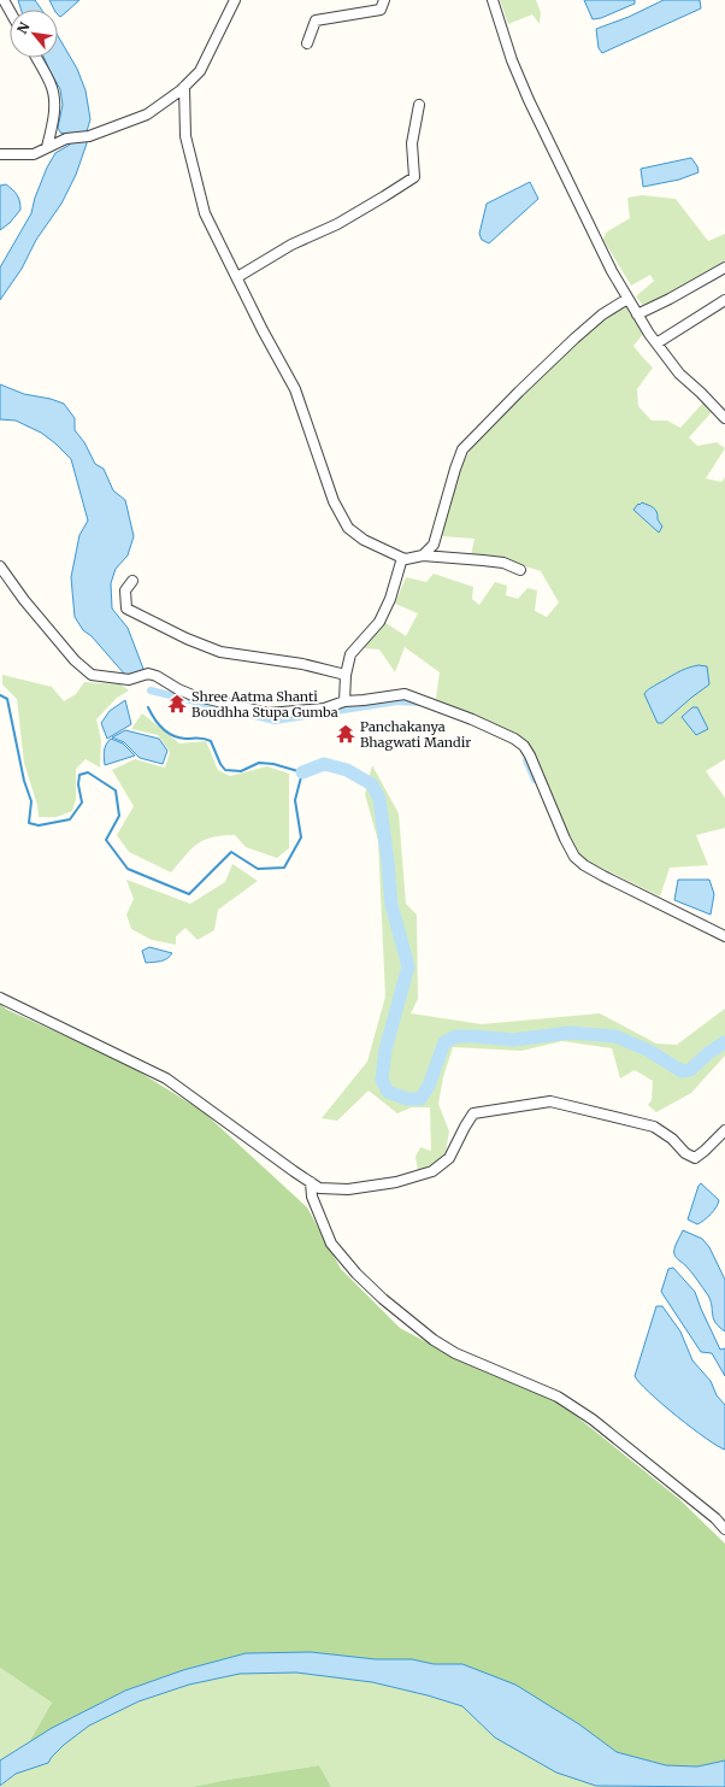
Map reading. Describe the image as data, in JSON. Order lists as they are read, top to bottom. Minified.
{"places":{"temple":["Shree Aatma Shanti Boudhha Stupa Gumba","Panchakanya Bhagwati Mandir"]},"north":"top left"}
